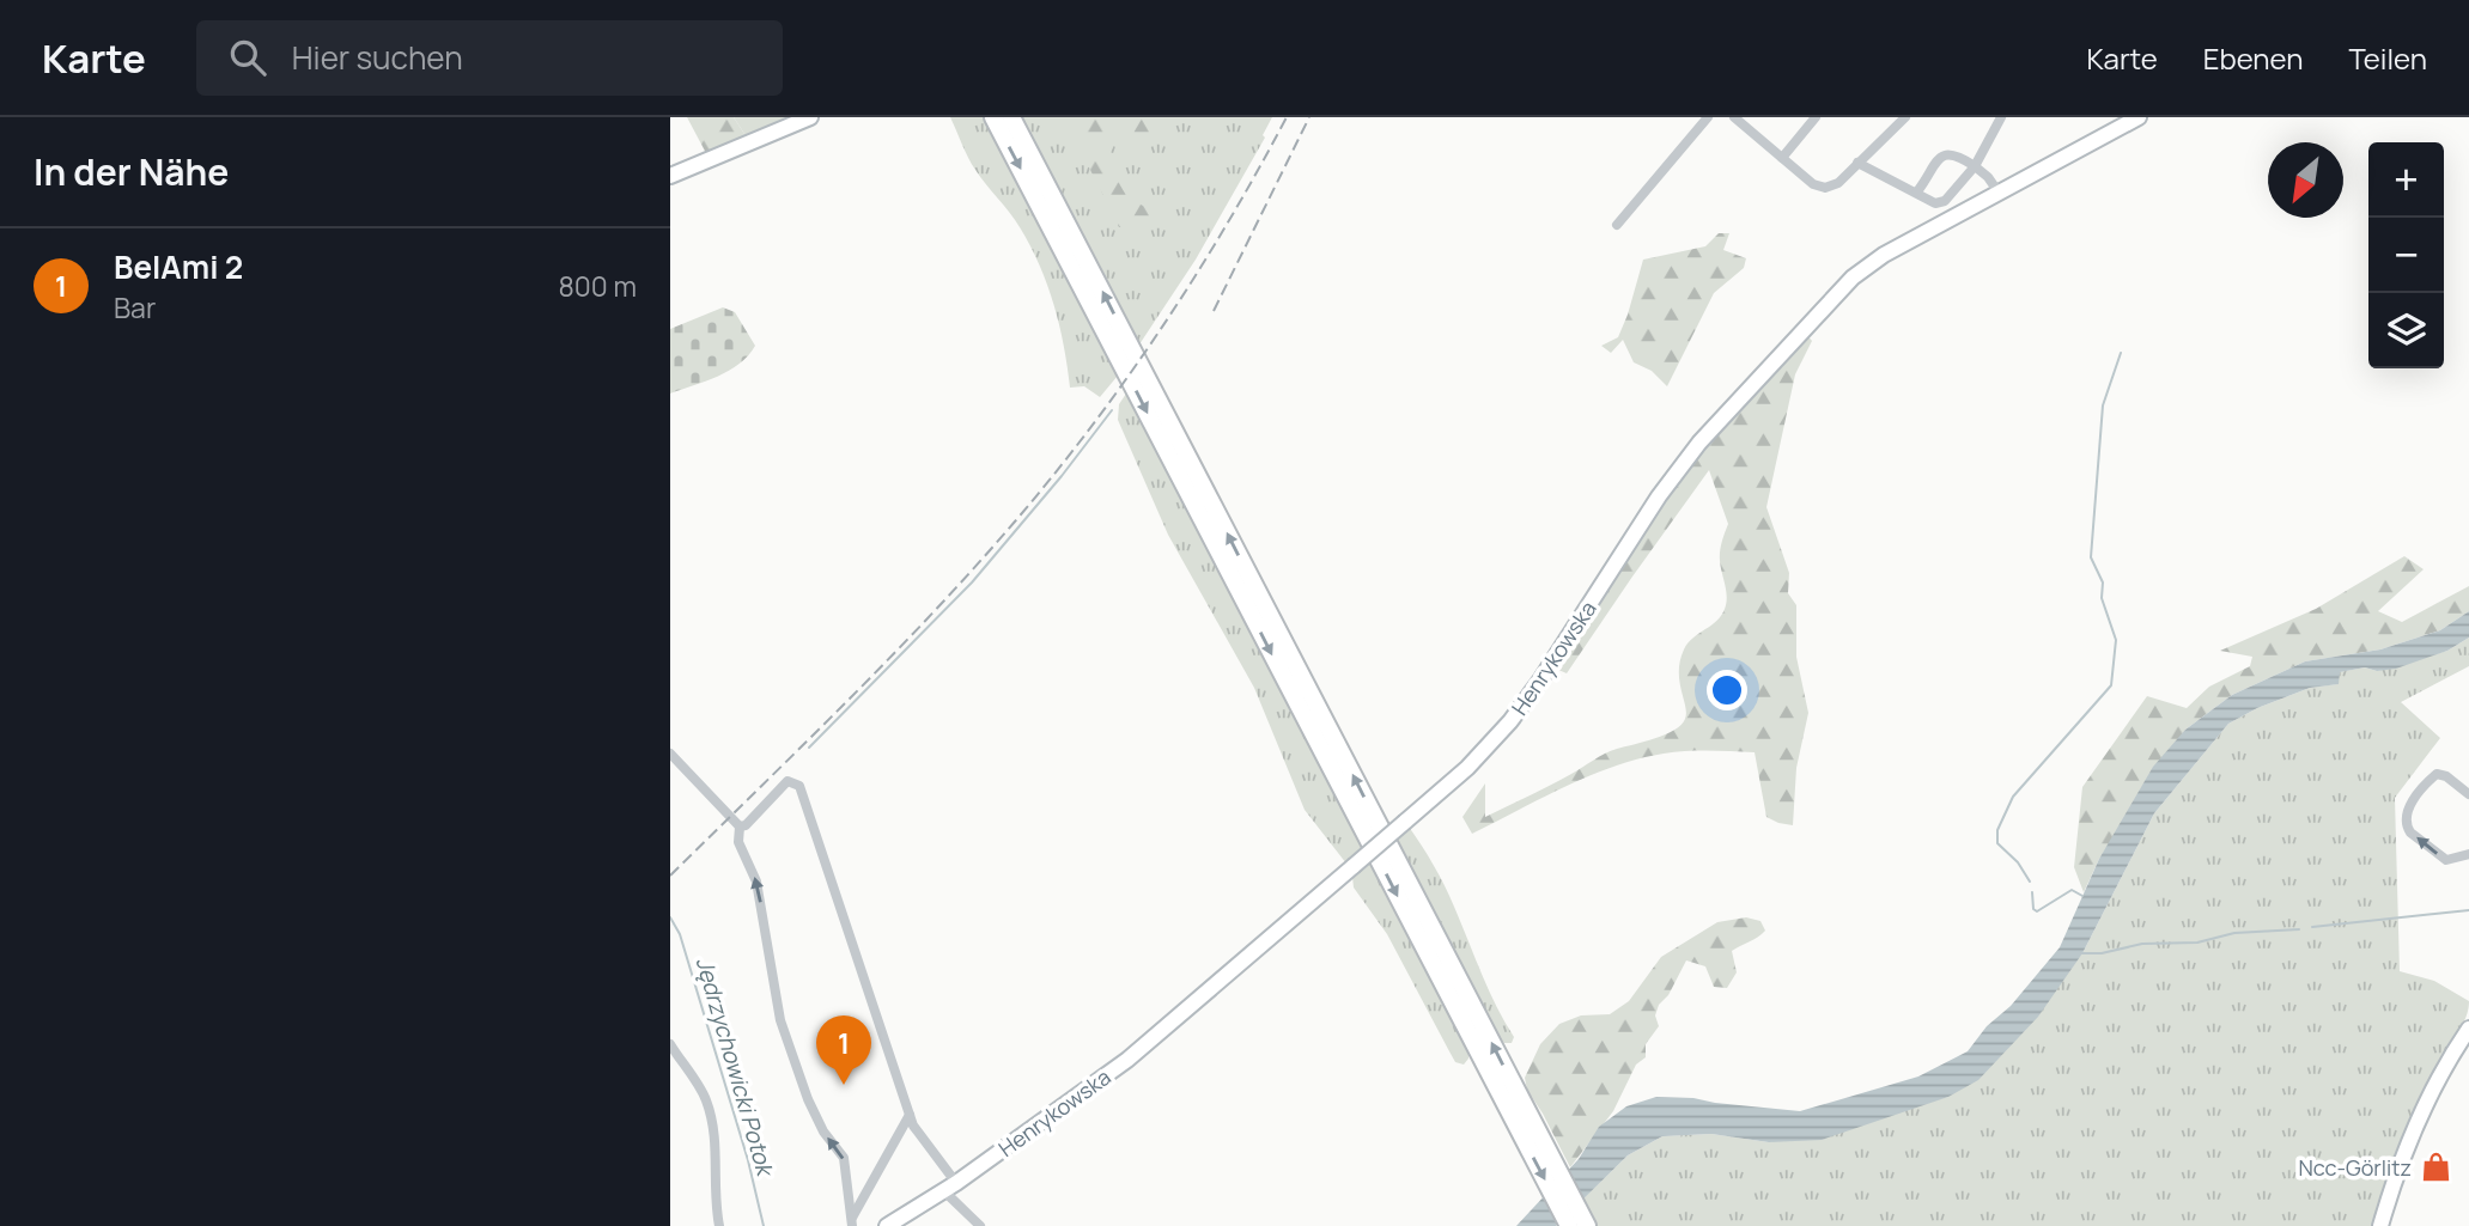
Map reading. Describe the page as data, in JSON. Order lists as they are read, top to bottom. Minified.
{"streets":{"main road":["Henrykowska"]},"water":["Jędrzychowicki Potok"],"places":{"shop":["Ncc-Görlitz"]},"north":"bottom left","page":{"header":"Karte","search":"Hier suchen","nav":["Karte","Ebenen","Teilen"],"heading":"In der Nähe","map_buttons":["+","−"],"list":[{"mark":"1","name":"BelAmi 2","note":"Bar","value":"800 m"}],"pins":"1"}}
